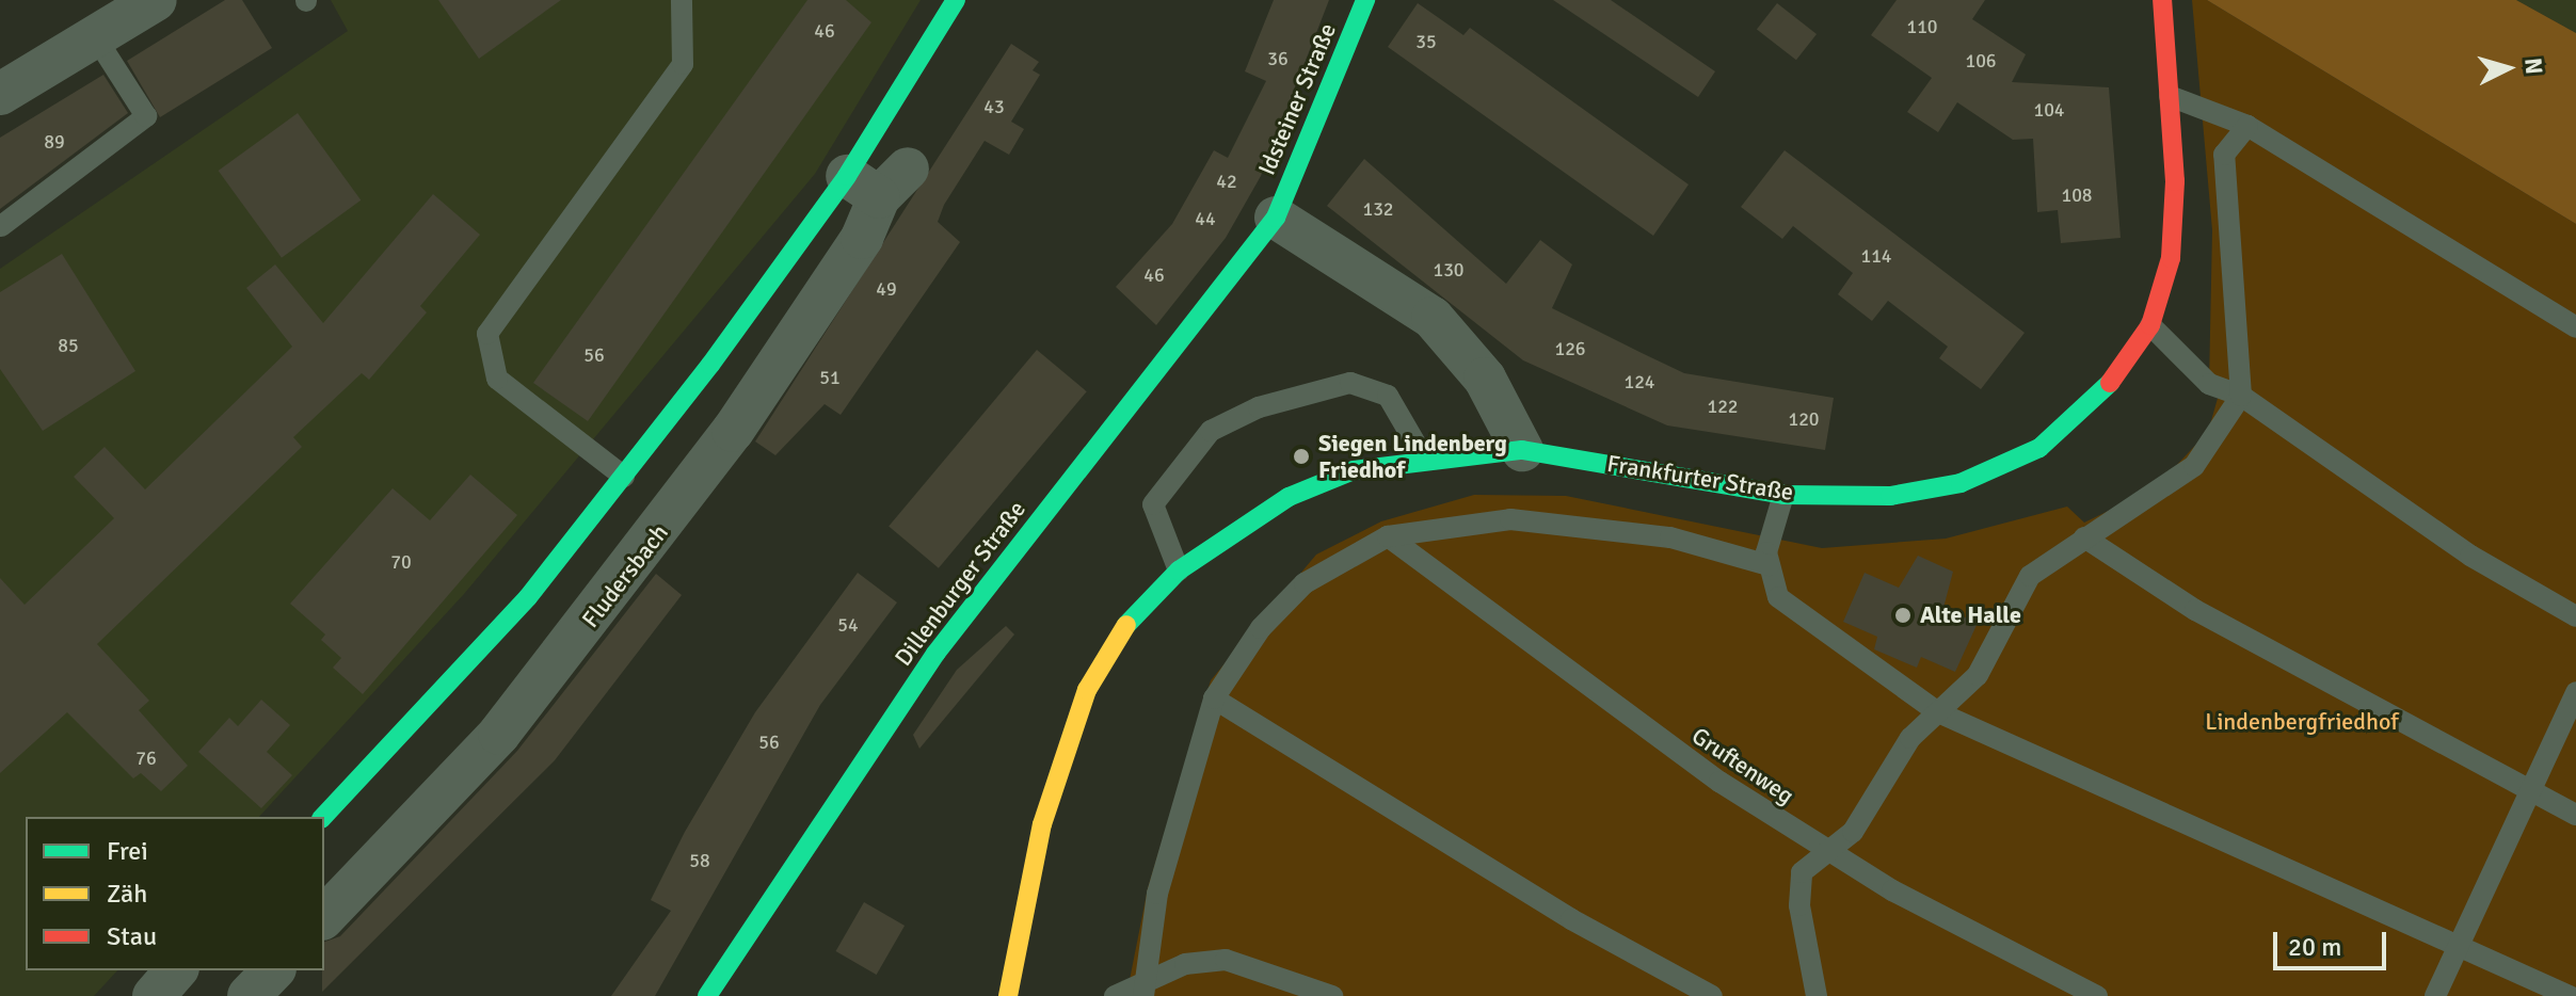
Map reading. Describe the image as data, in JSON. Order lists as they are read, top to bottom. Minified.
{"streets":{"street":["Idsteiner Straße","Frankfurter Straße","Fludersbach","Dillenburger Straße"],"lane":["Gruftenweg"]},"crossings":[["Idsteiner Straße","Dillenburger Straße"]],"parks":["Lindenbergfriedhof"],"places":["Siegen Lindenberg Friedhof","Alte Halle"],"house_numbers":["110","46","35","36","106","43","104","89","42","108","132","44","114","130","46","49","85","126","56","51","124","122","120","70","54","56","76","58"],"legend":["Frei","Zäh","Stau"],"scale_bar":"20 m","north":"right"}
